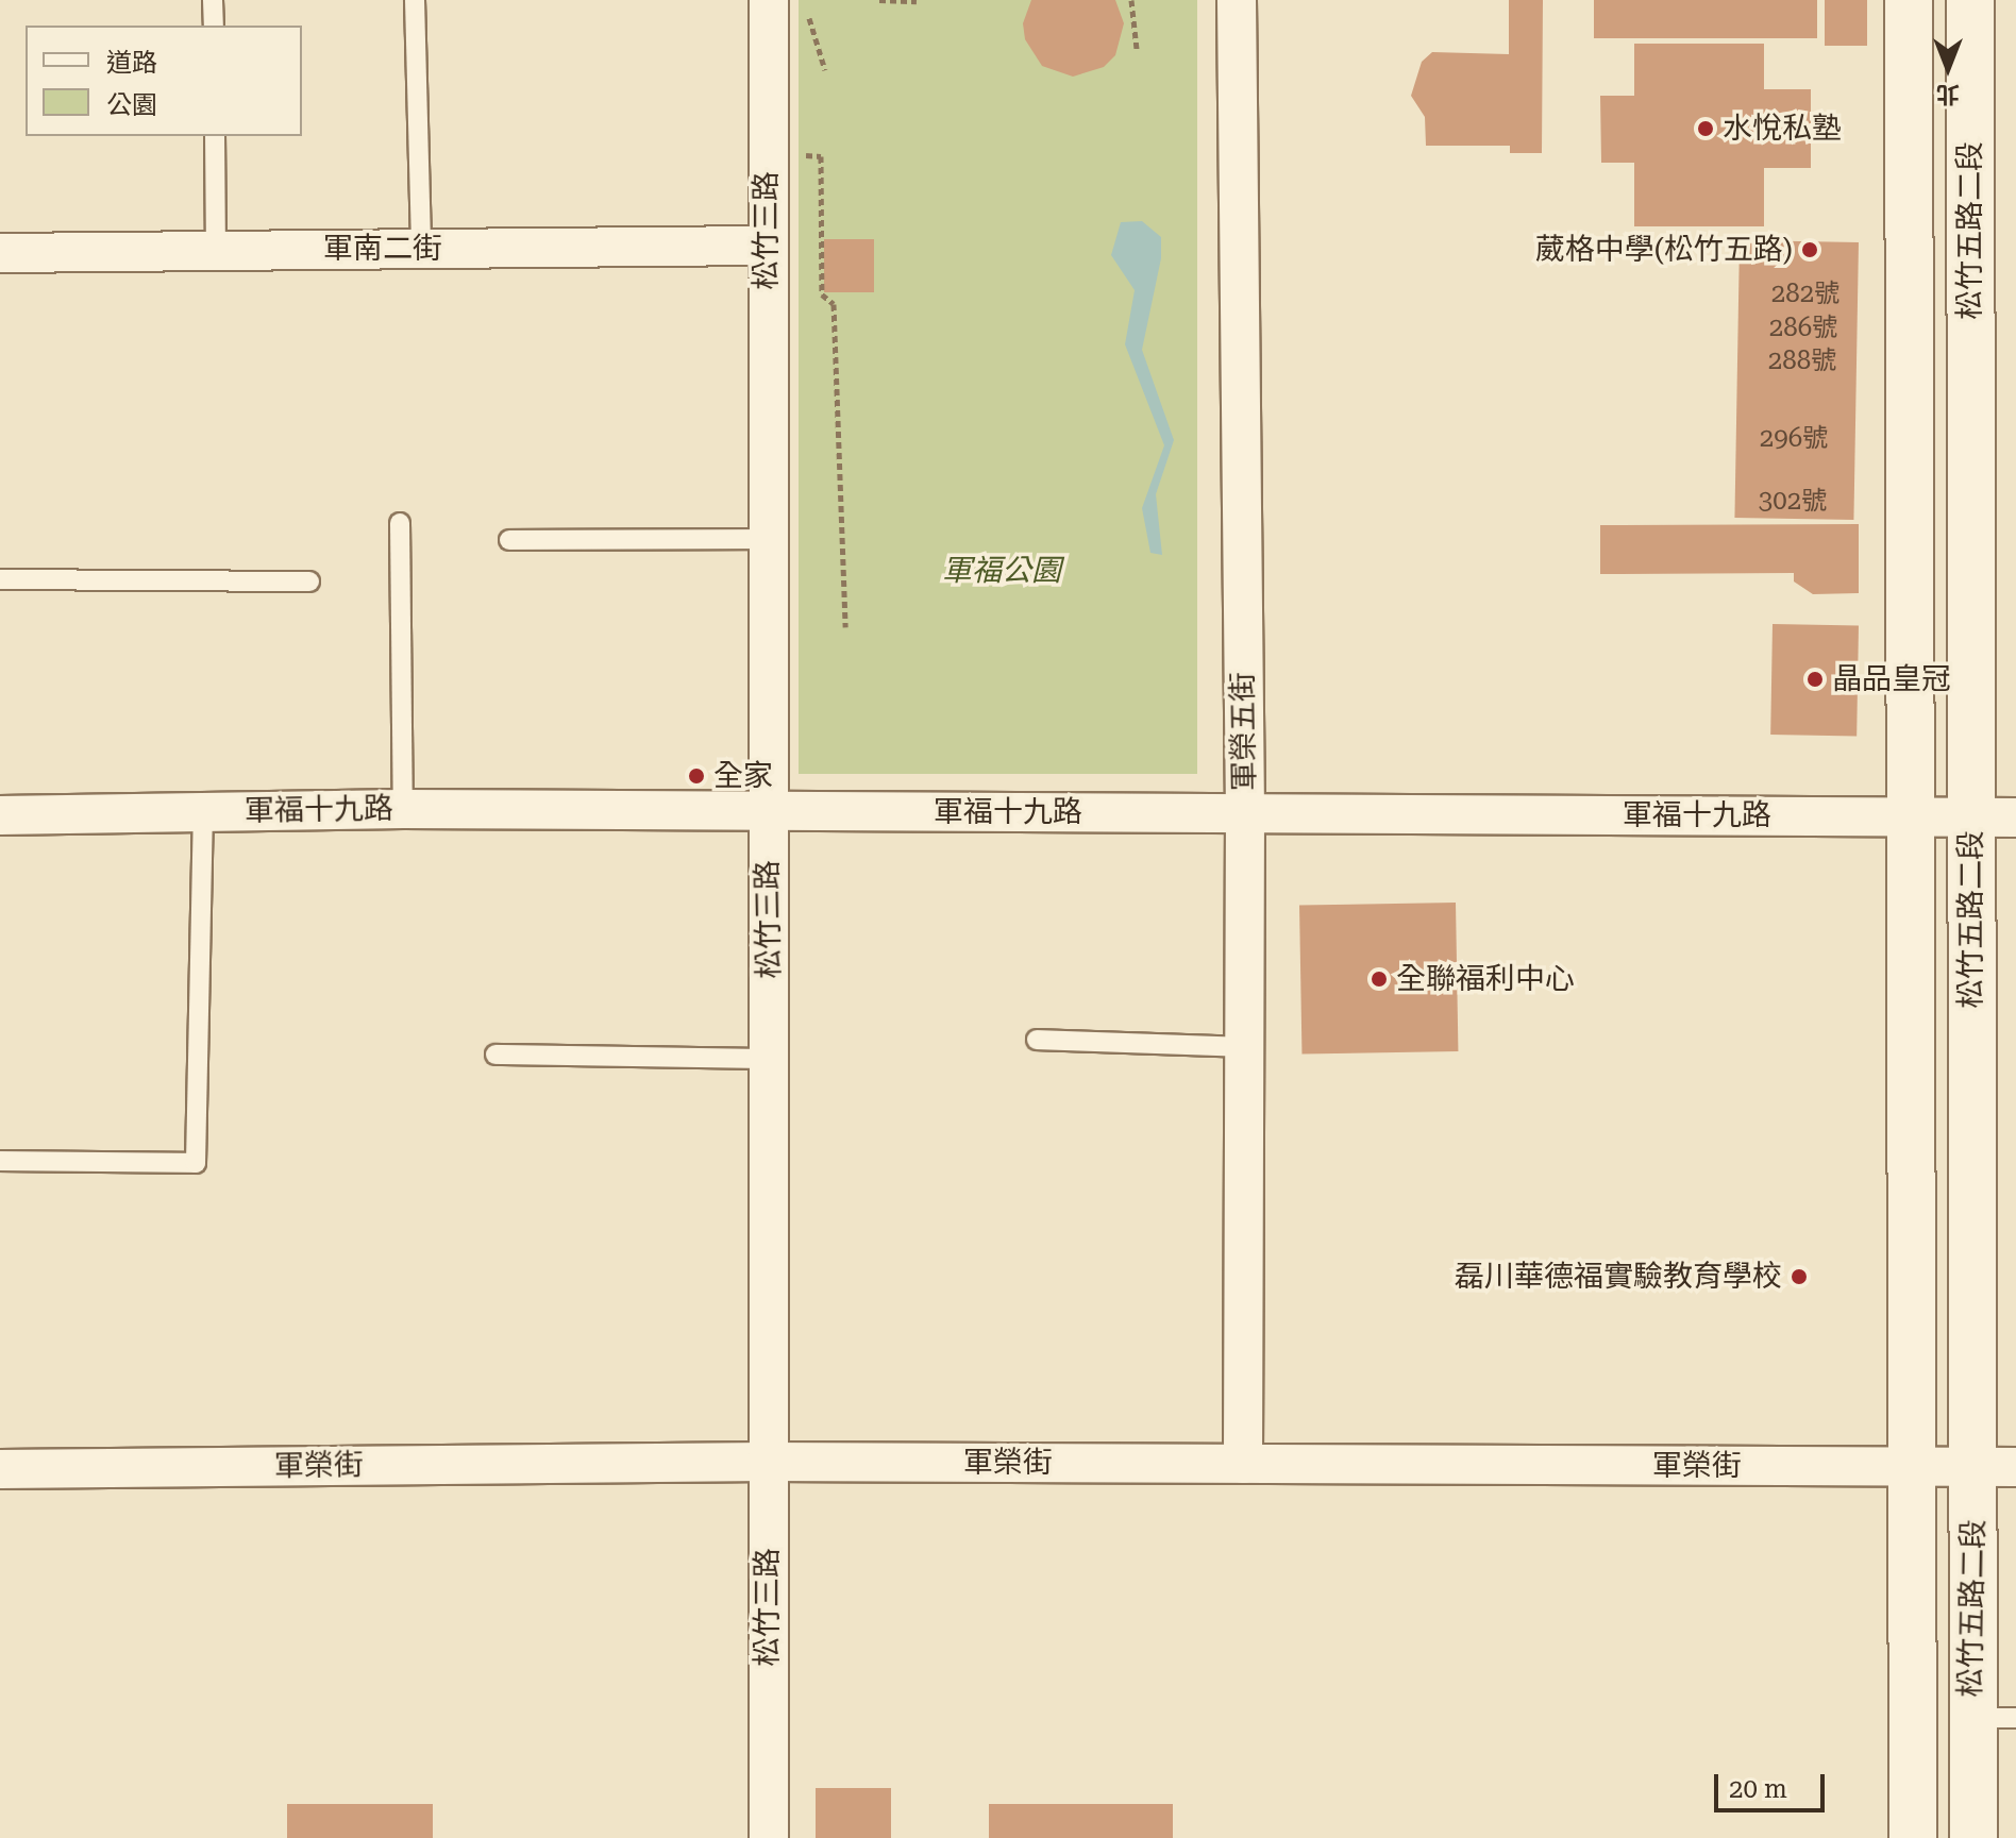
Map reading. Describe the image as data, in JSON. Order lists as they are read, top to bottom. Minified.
{"streets":{"street":["松竹三路","松竹五路二段","軍南二街","軍榮五街","軍福十九路","軍榮街"]},"crossings":[["松竹三路","軍南二街"],["松竹三路","軍福十九路"],["松竹三路","軍榮街"],["松竹五路二段","軍福十九路"],["松竹五路二段","軍榮街"],["軍榮五街","軍福十九路"],["軍榮五街","軍榮街"]],"parks":["軍福公園"],"places":["水悅私塾","葳格中學(松竹五路)","晶品皇冠","全家","全聯福利中心","磊川華德福實驗教育學校"],"house_numbers":["282號","286號","288號","296號","302號"],"legend":["道路","公園"],"scale_bar":"20 m","north":"bottom"}
